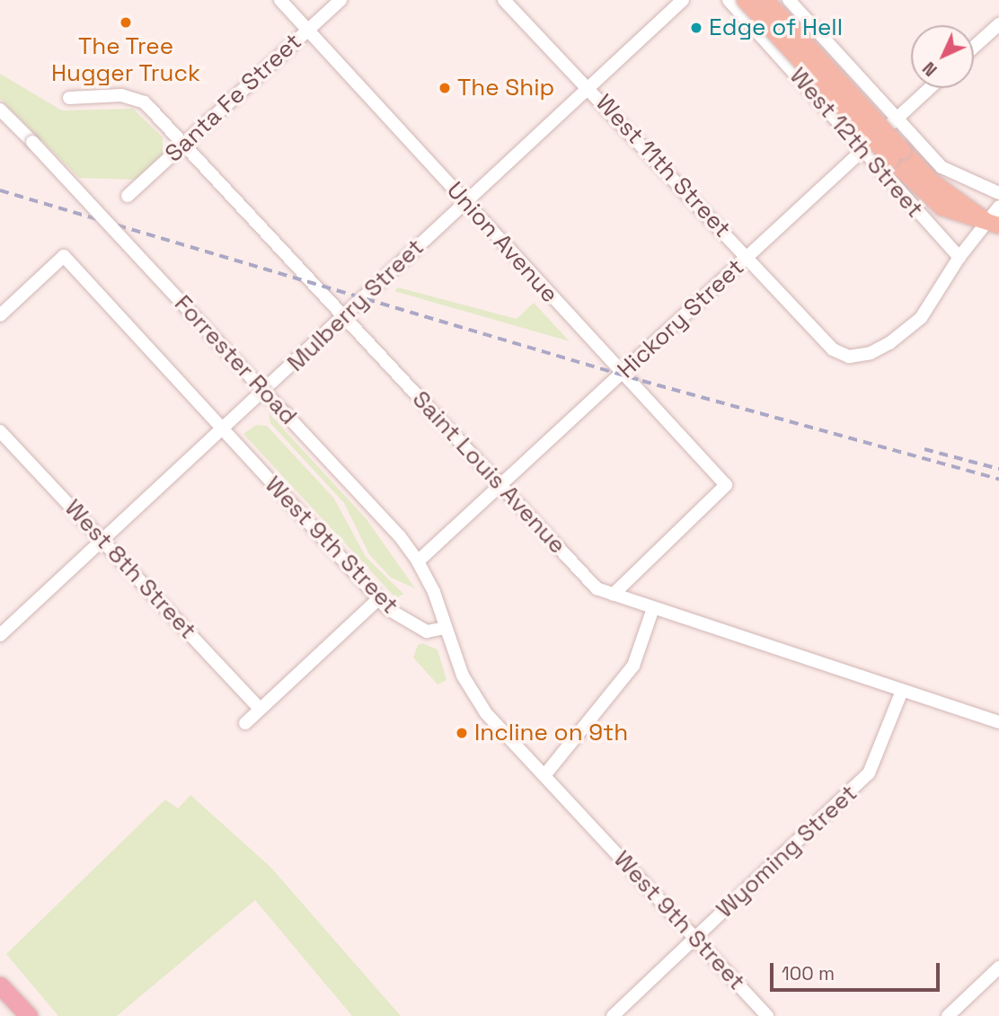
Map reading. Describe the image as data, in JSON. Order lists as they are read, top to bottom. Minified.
{"streets":{"main road":["West 12th Street"],"street":["Santa Fe Street","West 11th Street","Union Avenue","Mulberry Street","Hickory Street","Forrester Road","Saint Louis Avenue","West 9th Street","West 8th Street","Wyoming Street"]},"crossings":[["Santa Fe Street","Union Avenue"],["Santa Fe Street","Saint Louis Avenue"],["West 12th Street","West 11th Street"],["West 12th Street","Hickory Street"],["West 11th Street","Mulberry Street"],["West 11th Street","Hickory Street"],["Union Avenue","Mulberry Street"],["Union Avenue","Hickory Street"],["Union Avenue","Saint Louis Avenue"],["Mulberry Street","Saint Louis Avenue"],["Mulberry Street","West 9th Street"],["Mulberry Street","West 8th Street"],["Hickory Street","Forrester Road"],["Hickory Street","Saint Louis Avenue"],["Forrester Road","West 9th Street"],["Saint Louis Avenue","Wyoming Street"],["West 9th Street","Wyoming Street"]],"places":["The Tree Hugger Truck","Edge of Hell","The Ship","Incline on 9th"],"scale_bar":"100 m","north":"bottom left"}
